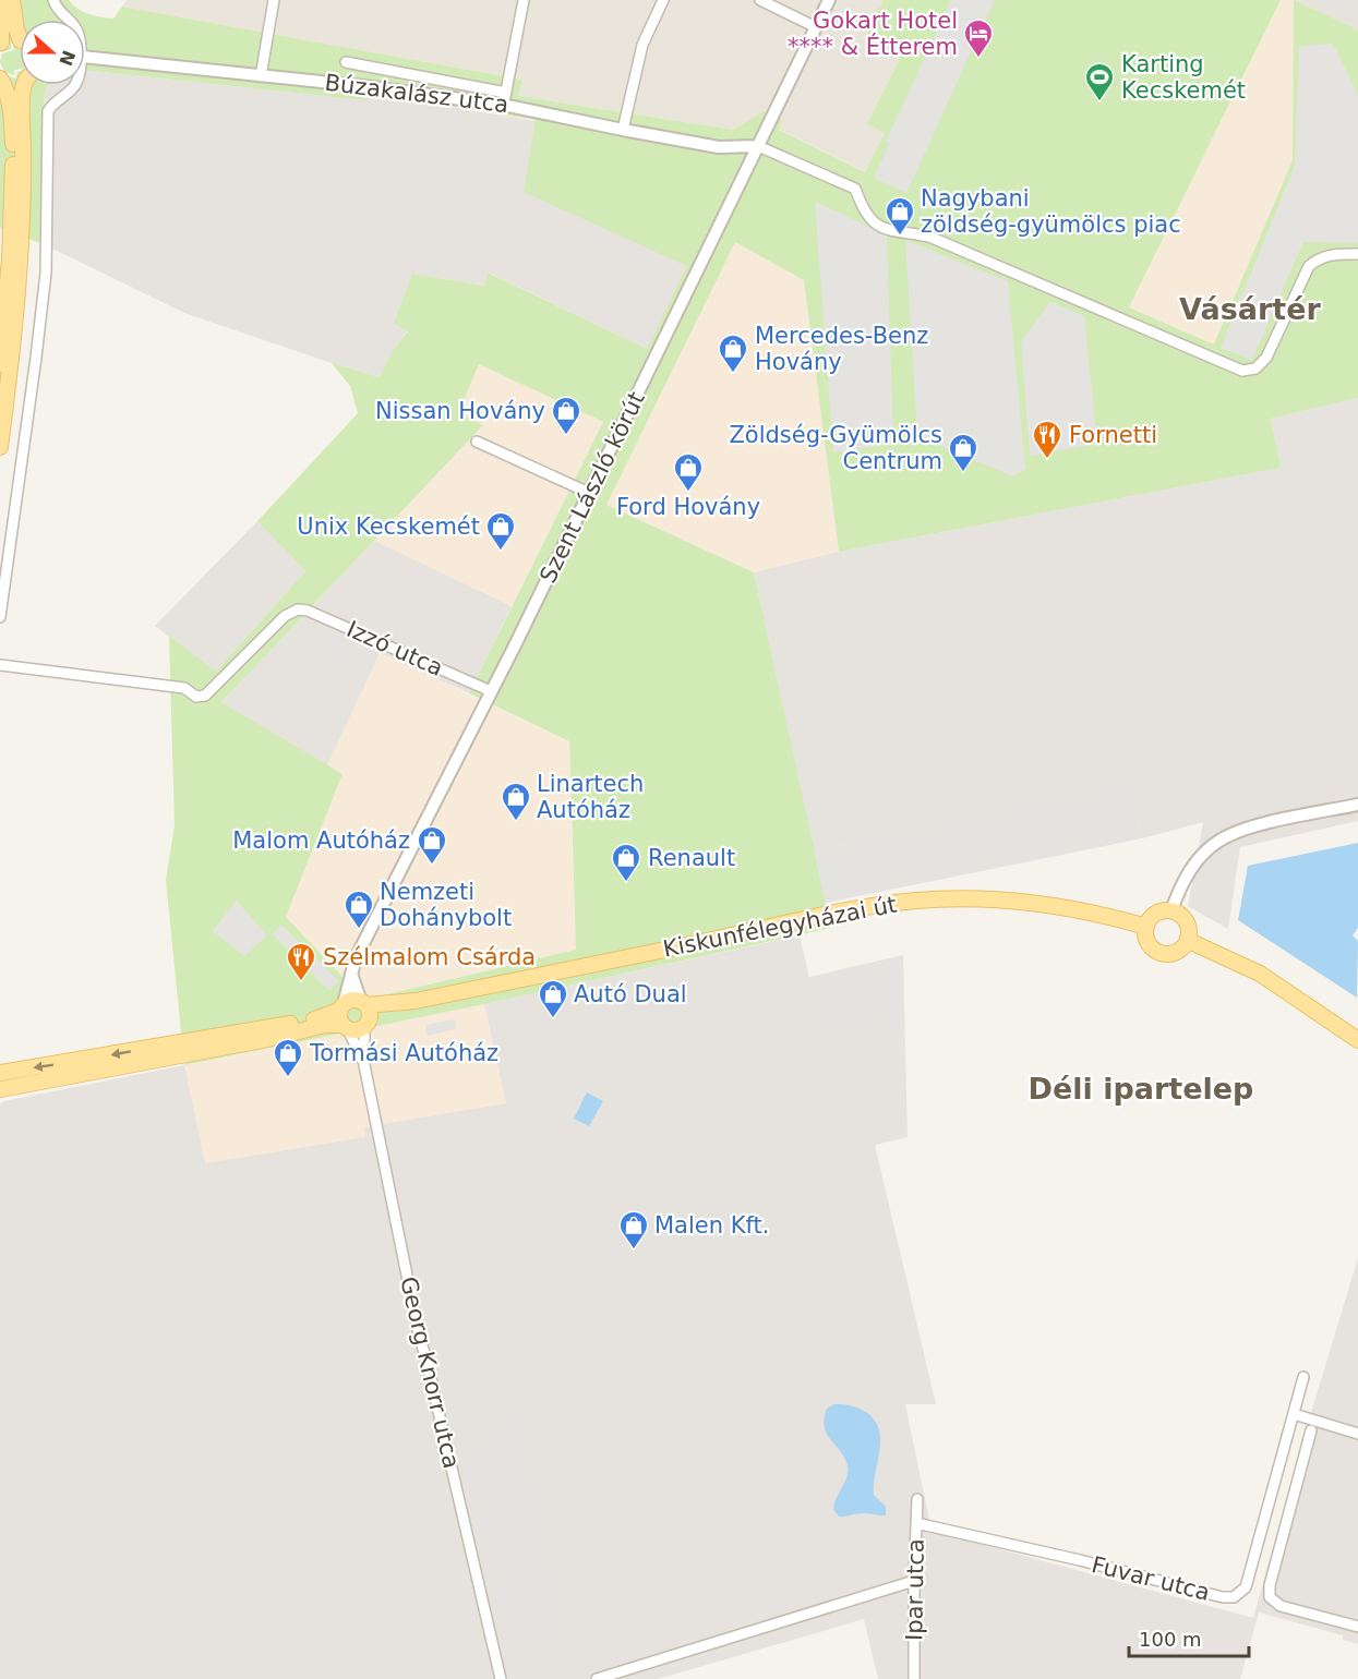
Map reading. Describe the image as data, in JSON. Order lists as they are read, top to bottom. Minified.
{"streets":{"main road":["Kiskunfélegyházai út"],"street":["Búzakalász utca","Szent László körút","Izzó utca","Georg Knorr utca","Fuvar utca","Ipar utca"]},"crossings":[["Búzakalász utca","Szent László körút"],["Szent László körút","Izzó utca"],["Szent László körút","Georg Knorr utca"],["Kiskunfélegyházai út","Georg Knorr utca"],["Fuvar utca","Ipar utca"]],"districts":["Vásártér","Déli ipartelep"],"places":{"hotel":["Gokart Hotel **** & Étterem"],"sports":["Karting Kecskemét"],"shop":["Nagybani zöldség-gyümölcs piac","Mercedes-Benz Hovány","Nissan Hovány","Zöldség-Gyümölcs Centrum","Ford Hovány","Unix Kecskemét","Linartech Autóház","Malom Autóház","Renault","Nemzeti Dohánybolt","Autó Dual","Tormási Autóház","Malen Kft."],"restaurant":["Fornetti","Szélmalom Csárda"]},"scale_bar":"100 m","north":"right"}
